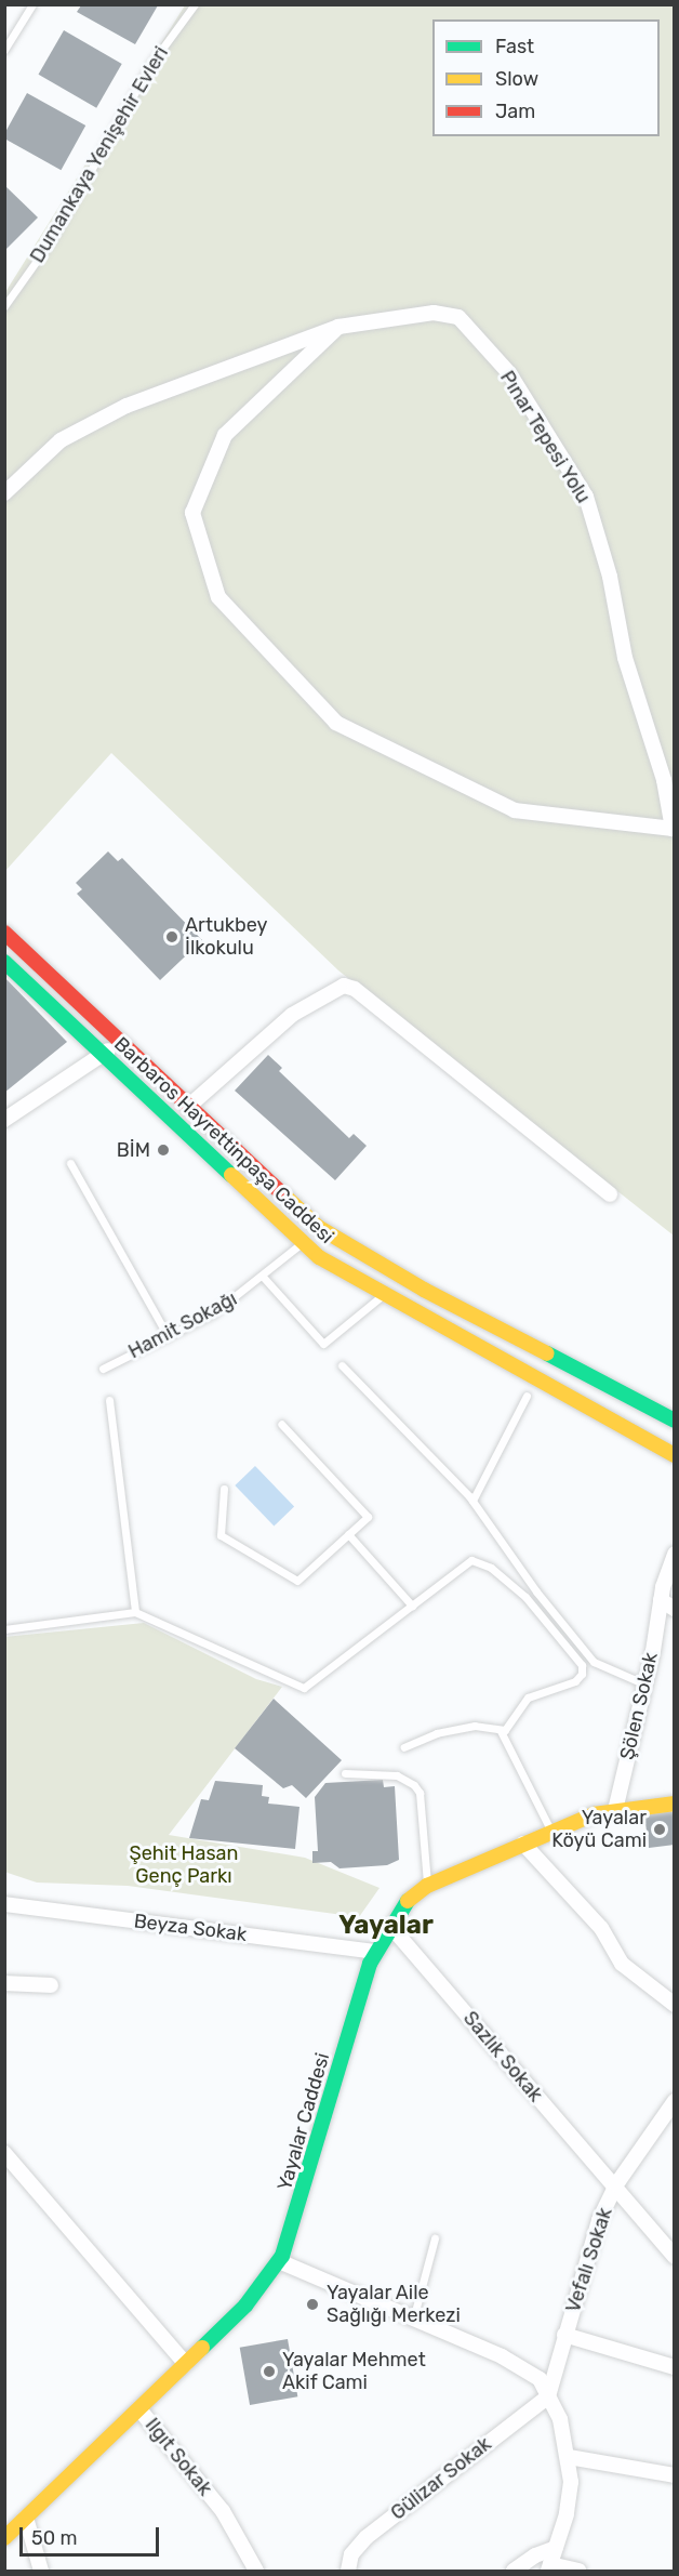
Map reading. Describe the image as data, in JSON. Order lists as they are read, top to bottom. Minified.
{"streets":{"street":["Pınar Tepesi Yolu","Barbaros Hayrettinpaşa Caddesi","Şölen Sokak","Beyza Sokak","Sazlık Sokak","Yayalar Caddesi","Vefalı Sokak","Ilgıt Sokak","Gülizar Sokak"],"lane":["Dumankaya Yenişehir Evleri","Hamit Sokağı"]},"crossings":[["Barbaros Hayrettinpaşa Caddesi","Hamit Sokağı"],["Şölen Sokak","Yayalar Caddesi"],["Beyza Sokak","Yayalar Caddesi"],["Sazlık Sokak","Yayalar Caddesi"],["Sazlık Sokak","Vefalı Sokak"],["Yayalar Caddesi","Ilgıt Sokak"],["Vefalı Sokak","Gülizar Sokak"]],"districts":["Yayalar"],"parks":["Şehit Hasan Genç Parkı"],"places":["Artukbey İlkokulu","BİM","Yayalar Köyü Cami","Yayalar Aile Sağlığı Merkezi","Yayalar Mehmet Akif Cami"],"legend":["Fast","Slow","Jam"],"scale_bar":"50 m"}
